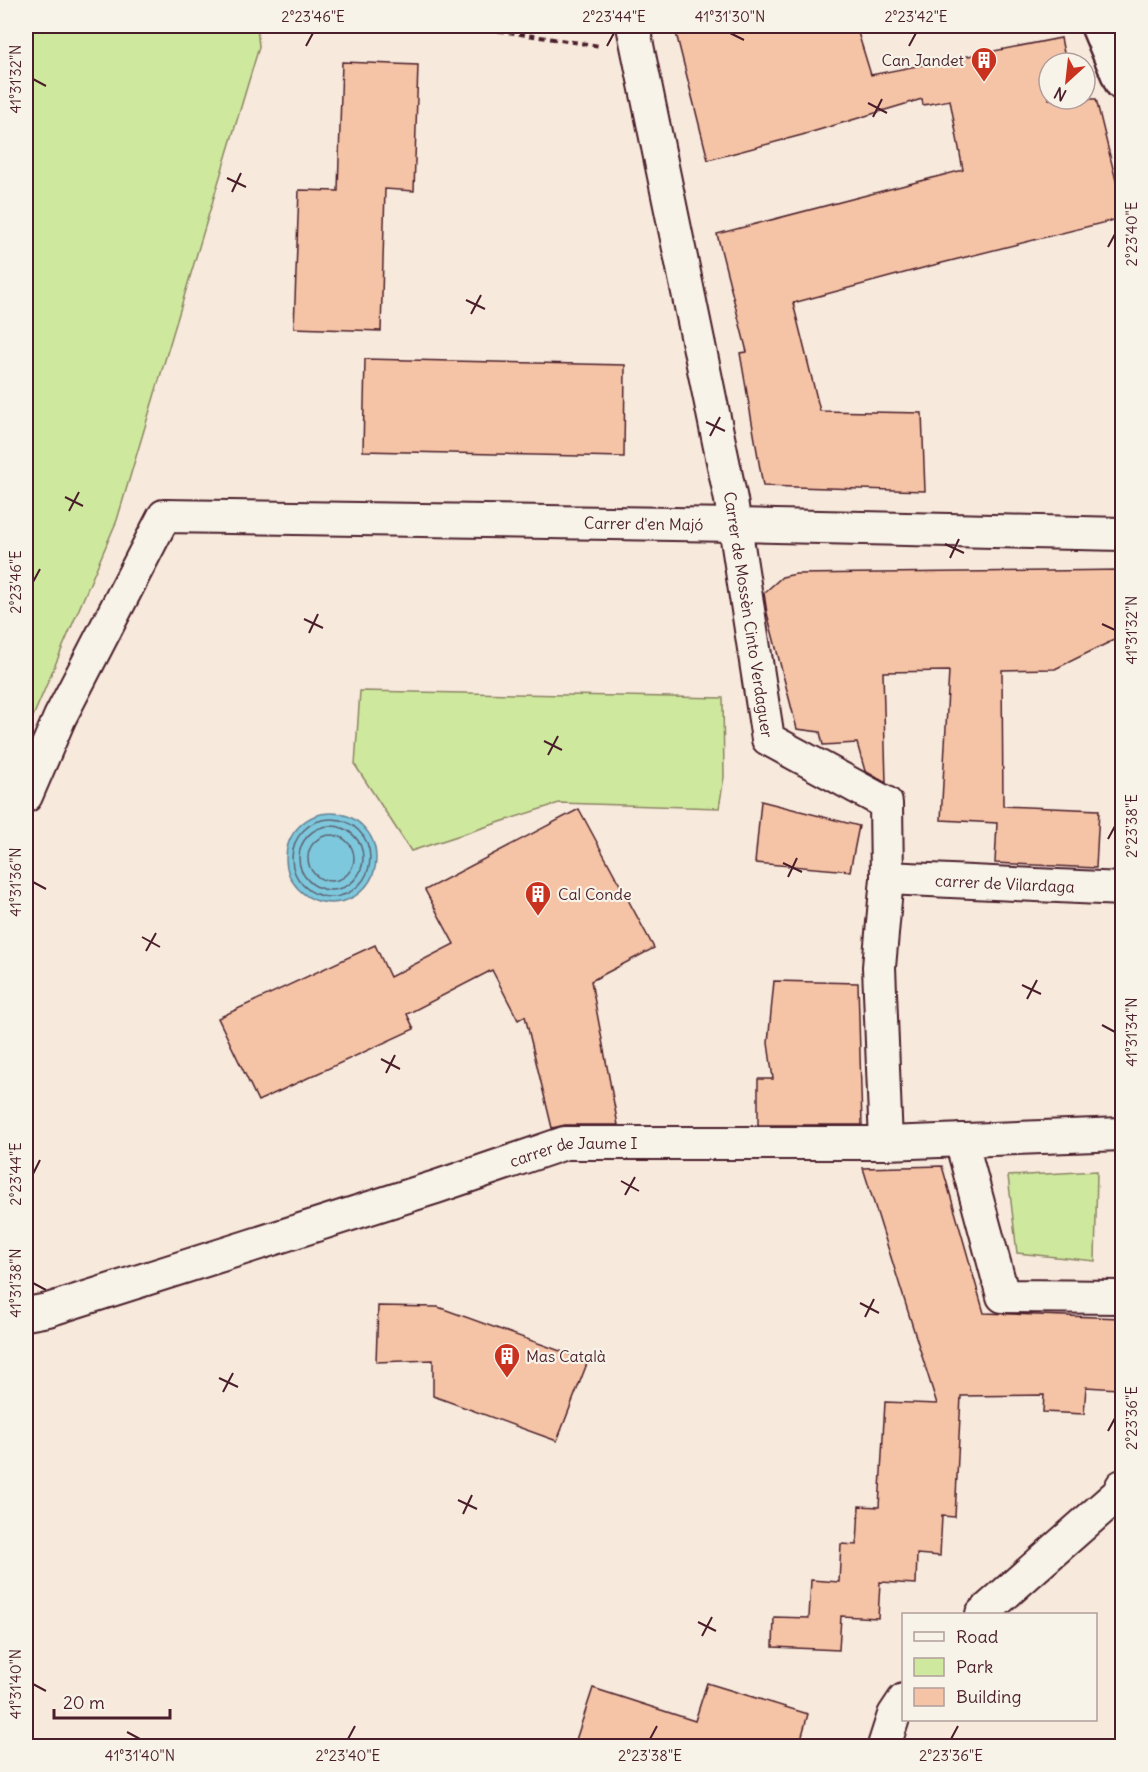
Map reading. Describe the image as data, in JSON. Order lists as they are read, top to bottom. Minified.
{"streets":{"street":["Carrer d'en Majó","Carrer de Mossèn Cinto Verdaguer","carrer de Vilardaga","carrer de Jaume I"]},"crossings":[["Carrer d'en Majó","Carrer de Mossèn Cinto Verdaguer"],["Carrer de Mossèn Cinto Verdaguer","carrer de Vilardaga"],["Carrer de Mossèn Cinto Verdaguer","carrer de Jaume I"]],"places":{"building":["Can Jandet","Cal Conde","Mas Català"]},"legend":["Road","Park","Building"],"scale_bar":"20 m","north":"bottom left","coordinates":["2°23'46\"E","2°23'44\"E","41°31'30\"N","2°23'42\"E","41°31'32\"N","2°23'40\"E","2°23'38\"E","41°31'36\"N","41°31'34\"N","41°31'38\"N","2°23'36\"E","41°31'40\"N"]}
